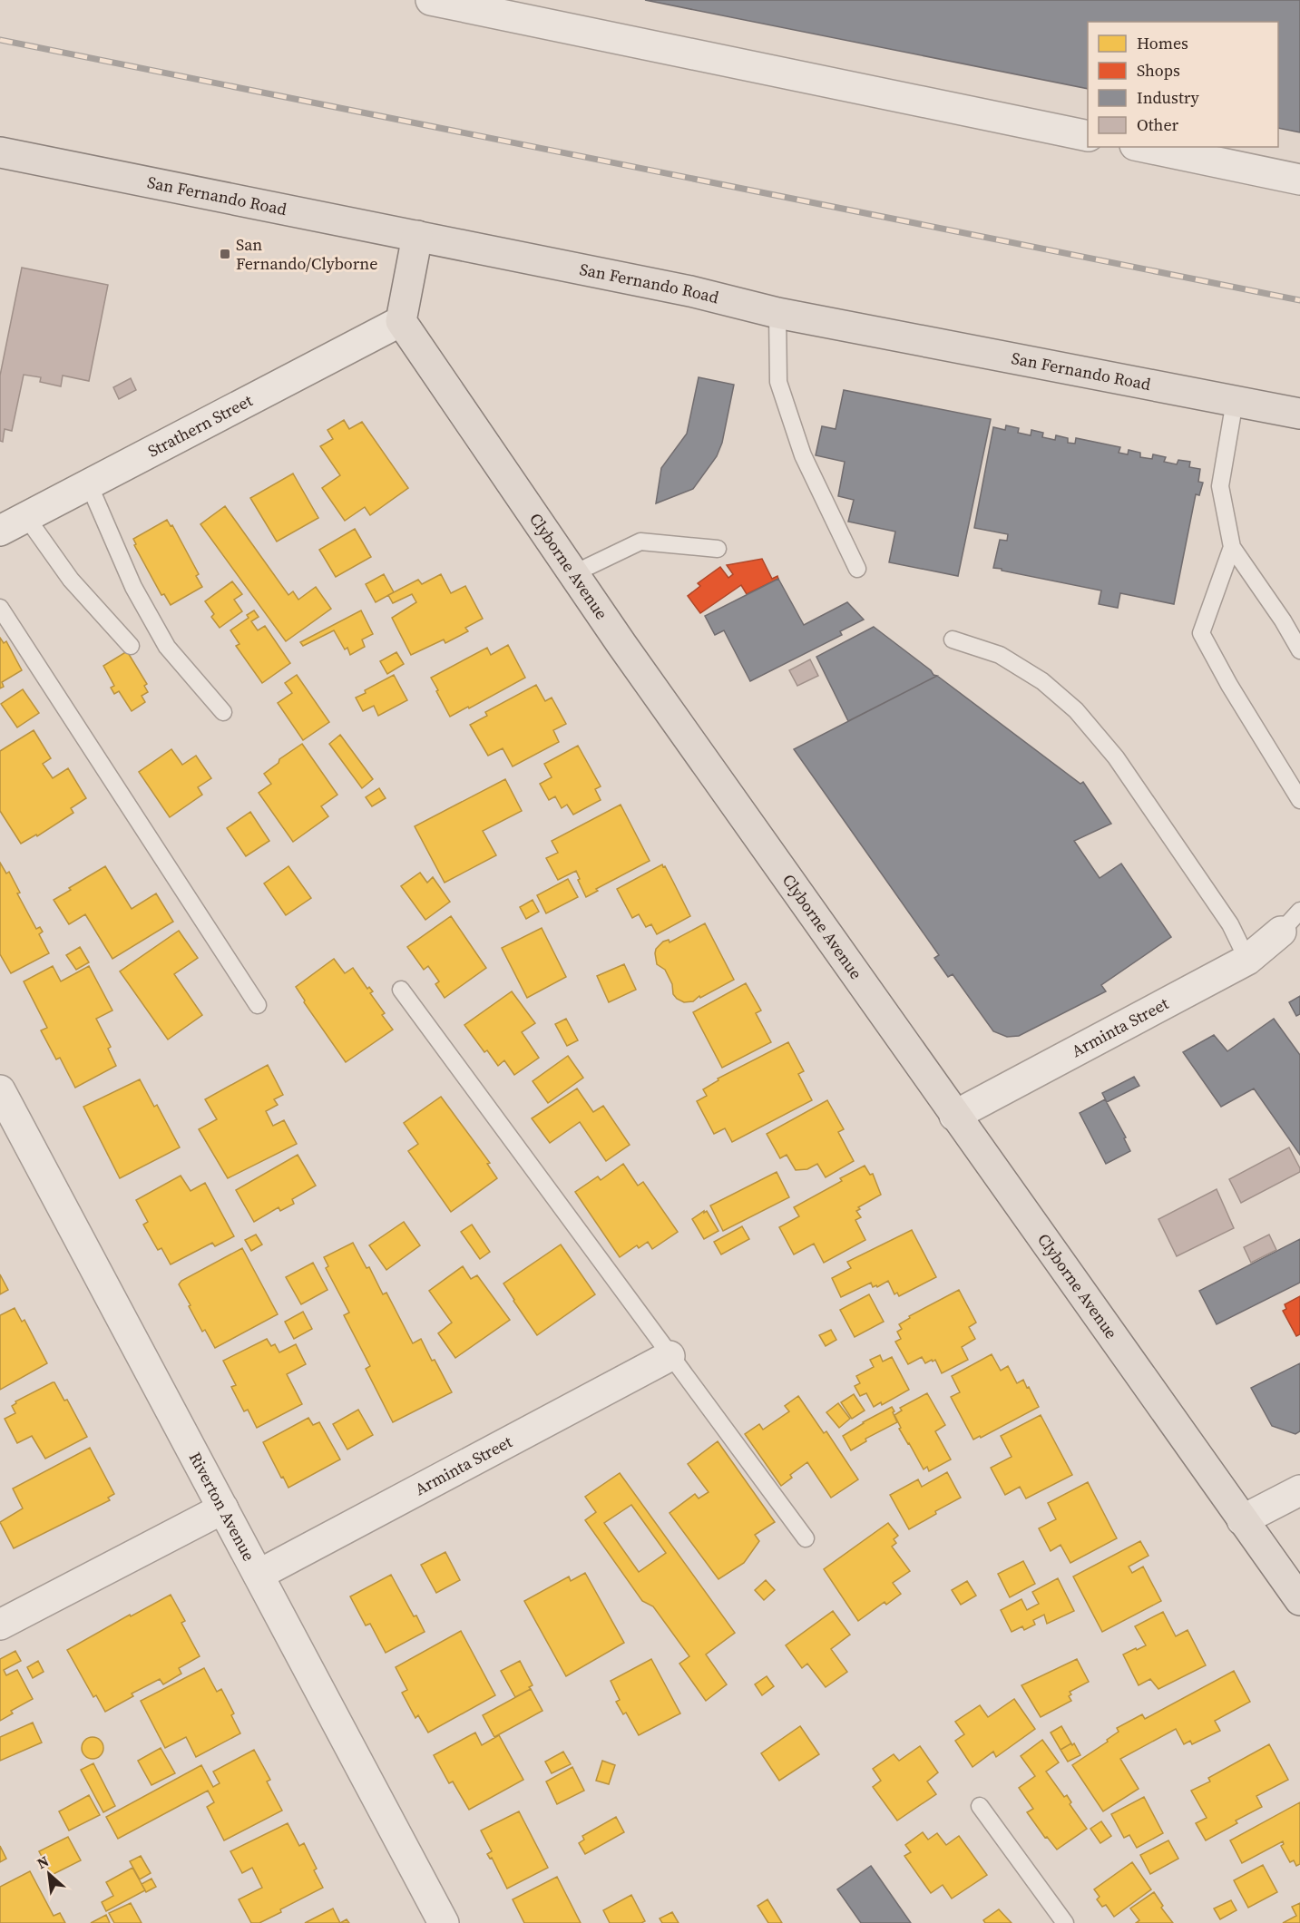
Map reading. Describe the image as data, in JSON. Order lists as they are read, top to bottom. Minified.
{"streets":{"main road":["San Fernando Road","Clyborne Avenue"],"street":["Strathern Street","Arminta Street","Riverton Avenue"]},"crossings":[["Strathern Street","Clyborne Avenue"],["Clyborne Avenue","Arminta Street"],["Arminta Street","Riverton Avenue"]],"places":{"transit":["San Fernando/Clyborne"]},"legend":["Homes","Shops","Industry","Other"],"north":"top left"}
